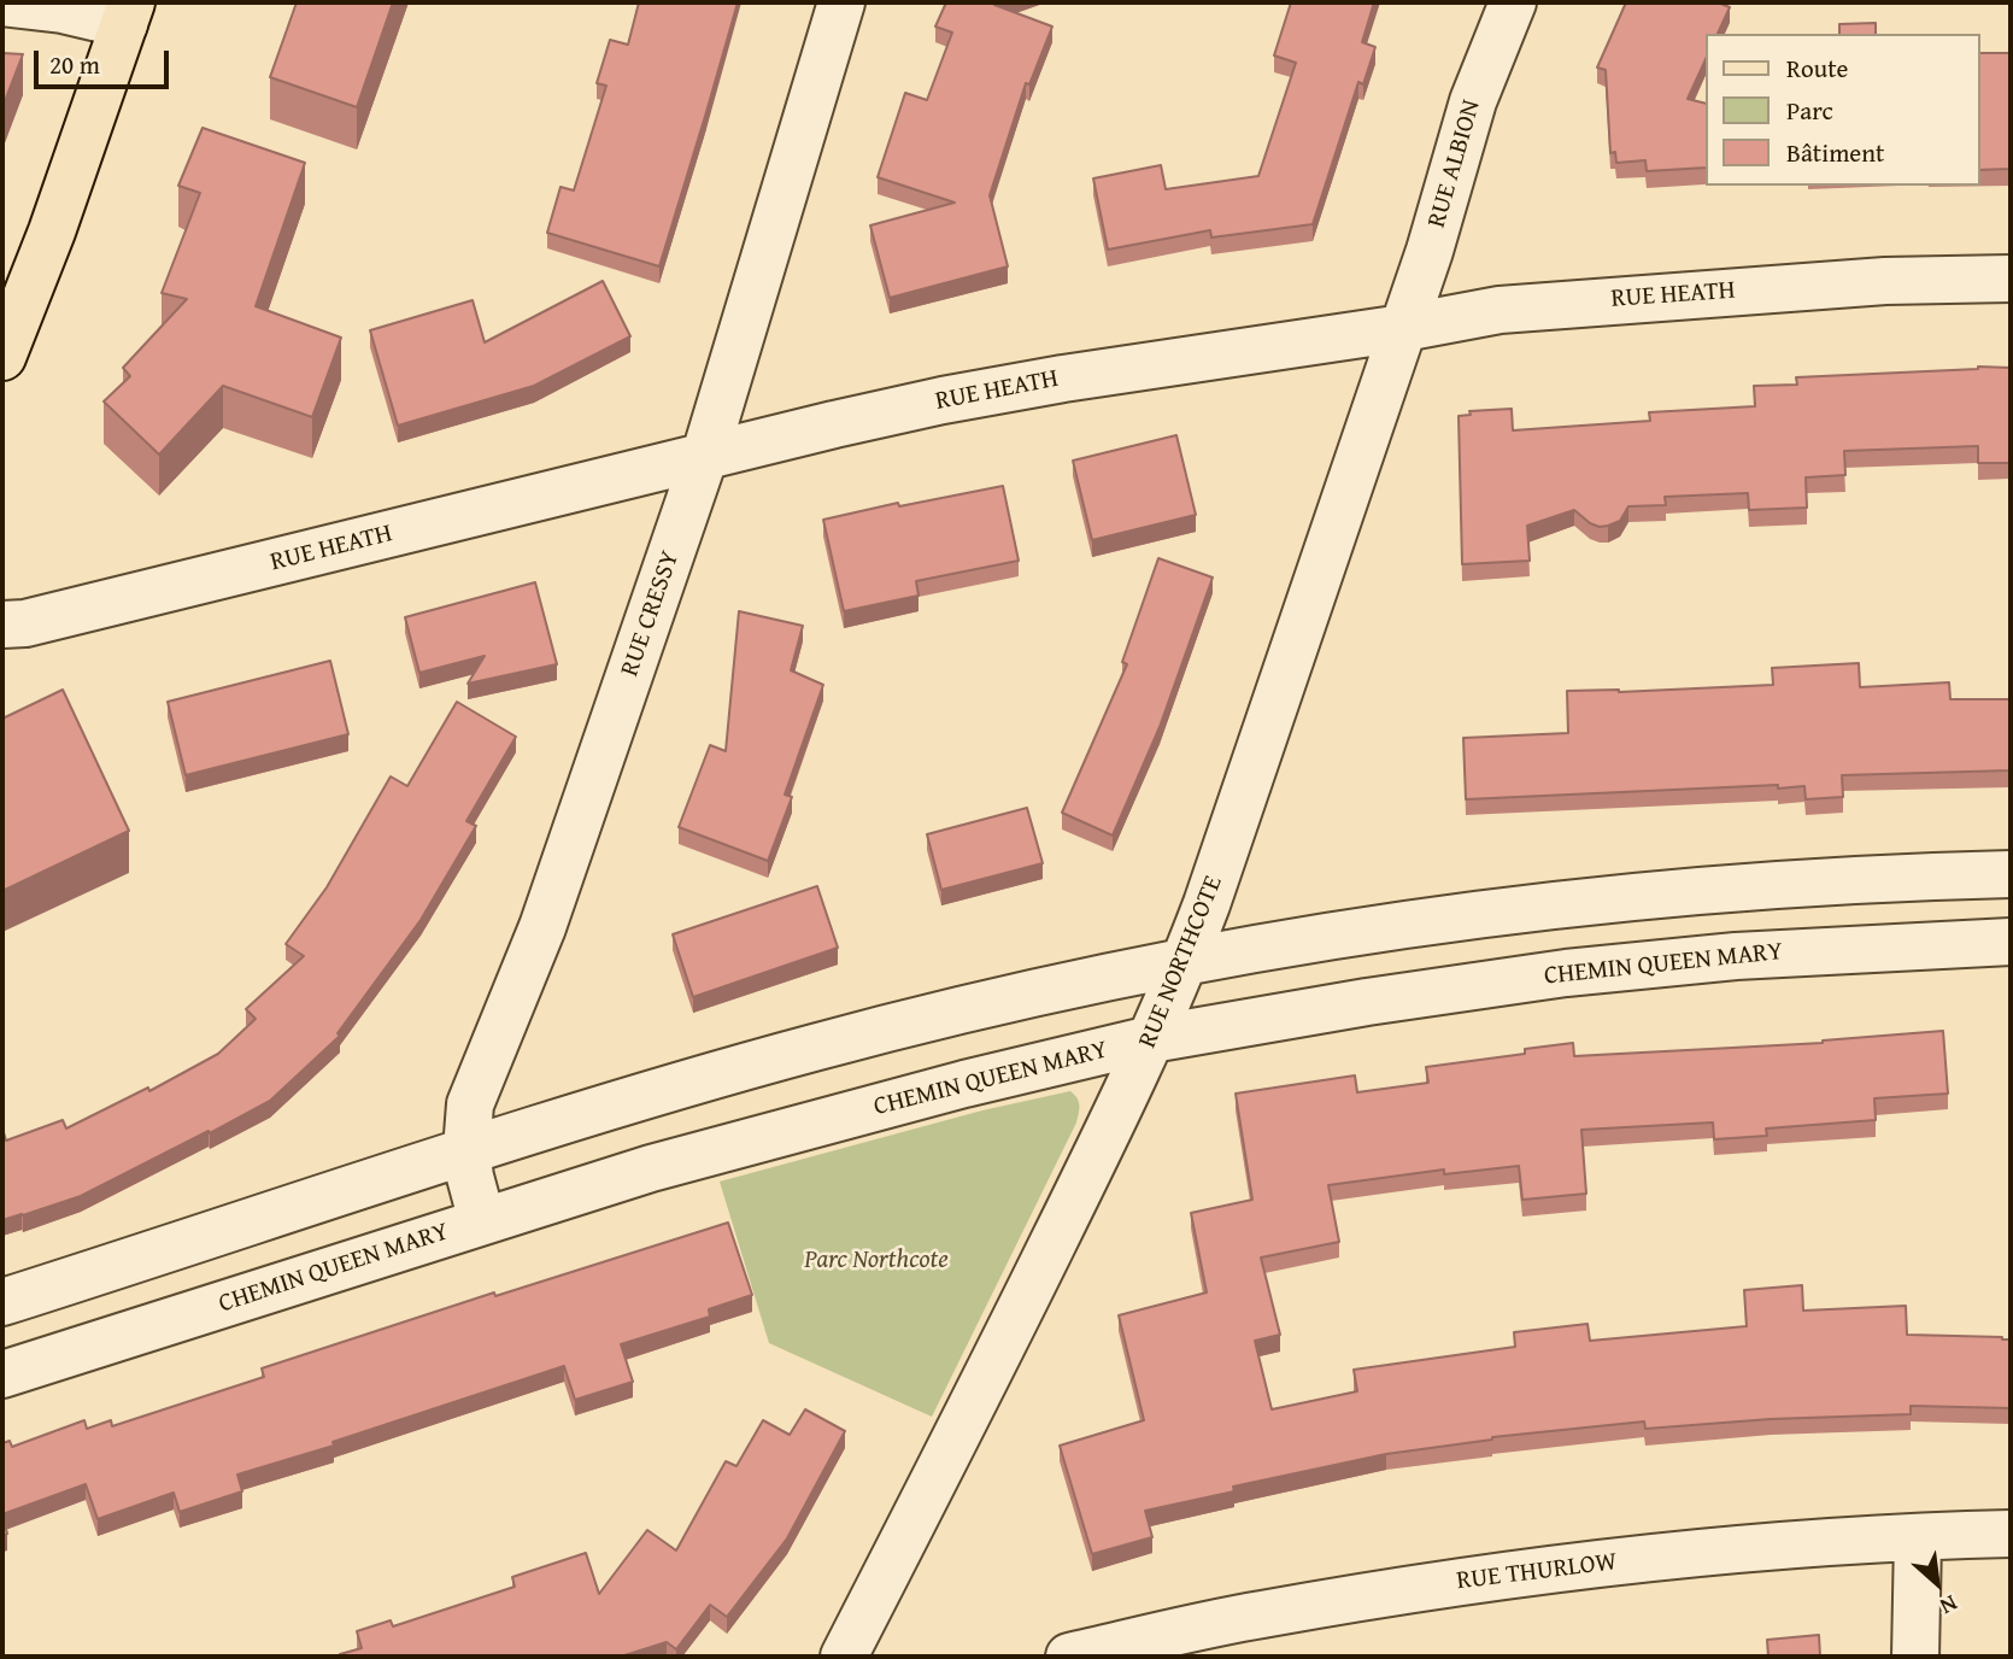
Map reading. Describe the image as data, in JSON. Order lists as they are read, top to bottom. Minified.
{"streets":{"street":["RUE ALBION","RUE HEATH","RUE CRESSY","RUE NORTHCOTE","CHEMIN QUEEN MARY","RUE THURLOW"]},"crossings":[["RUE ALBION","RUE HEATH"],["RUE ALBION","RUE NORTHCOTE"],["RUE HEATH","RUE CRESSY"],["RUE HEATH","RUE NORTHCOTE"],["RUE CRESSY","CHEMIN QUEEN MARY"],["RUE NORTHCOTE","CHEMIN QUEEN MARY"]],"parks":["Parc Northcote"],"legend":["Route","Parc","Bâtiment"],"scale_bar":"20 m","north":"bottom right"}
